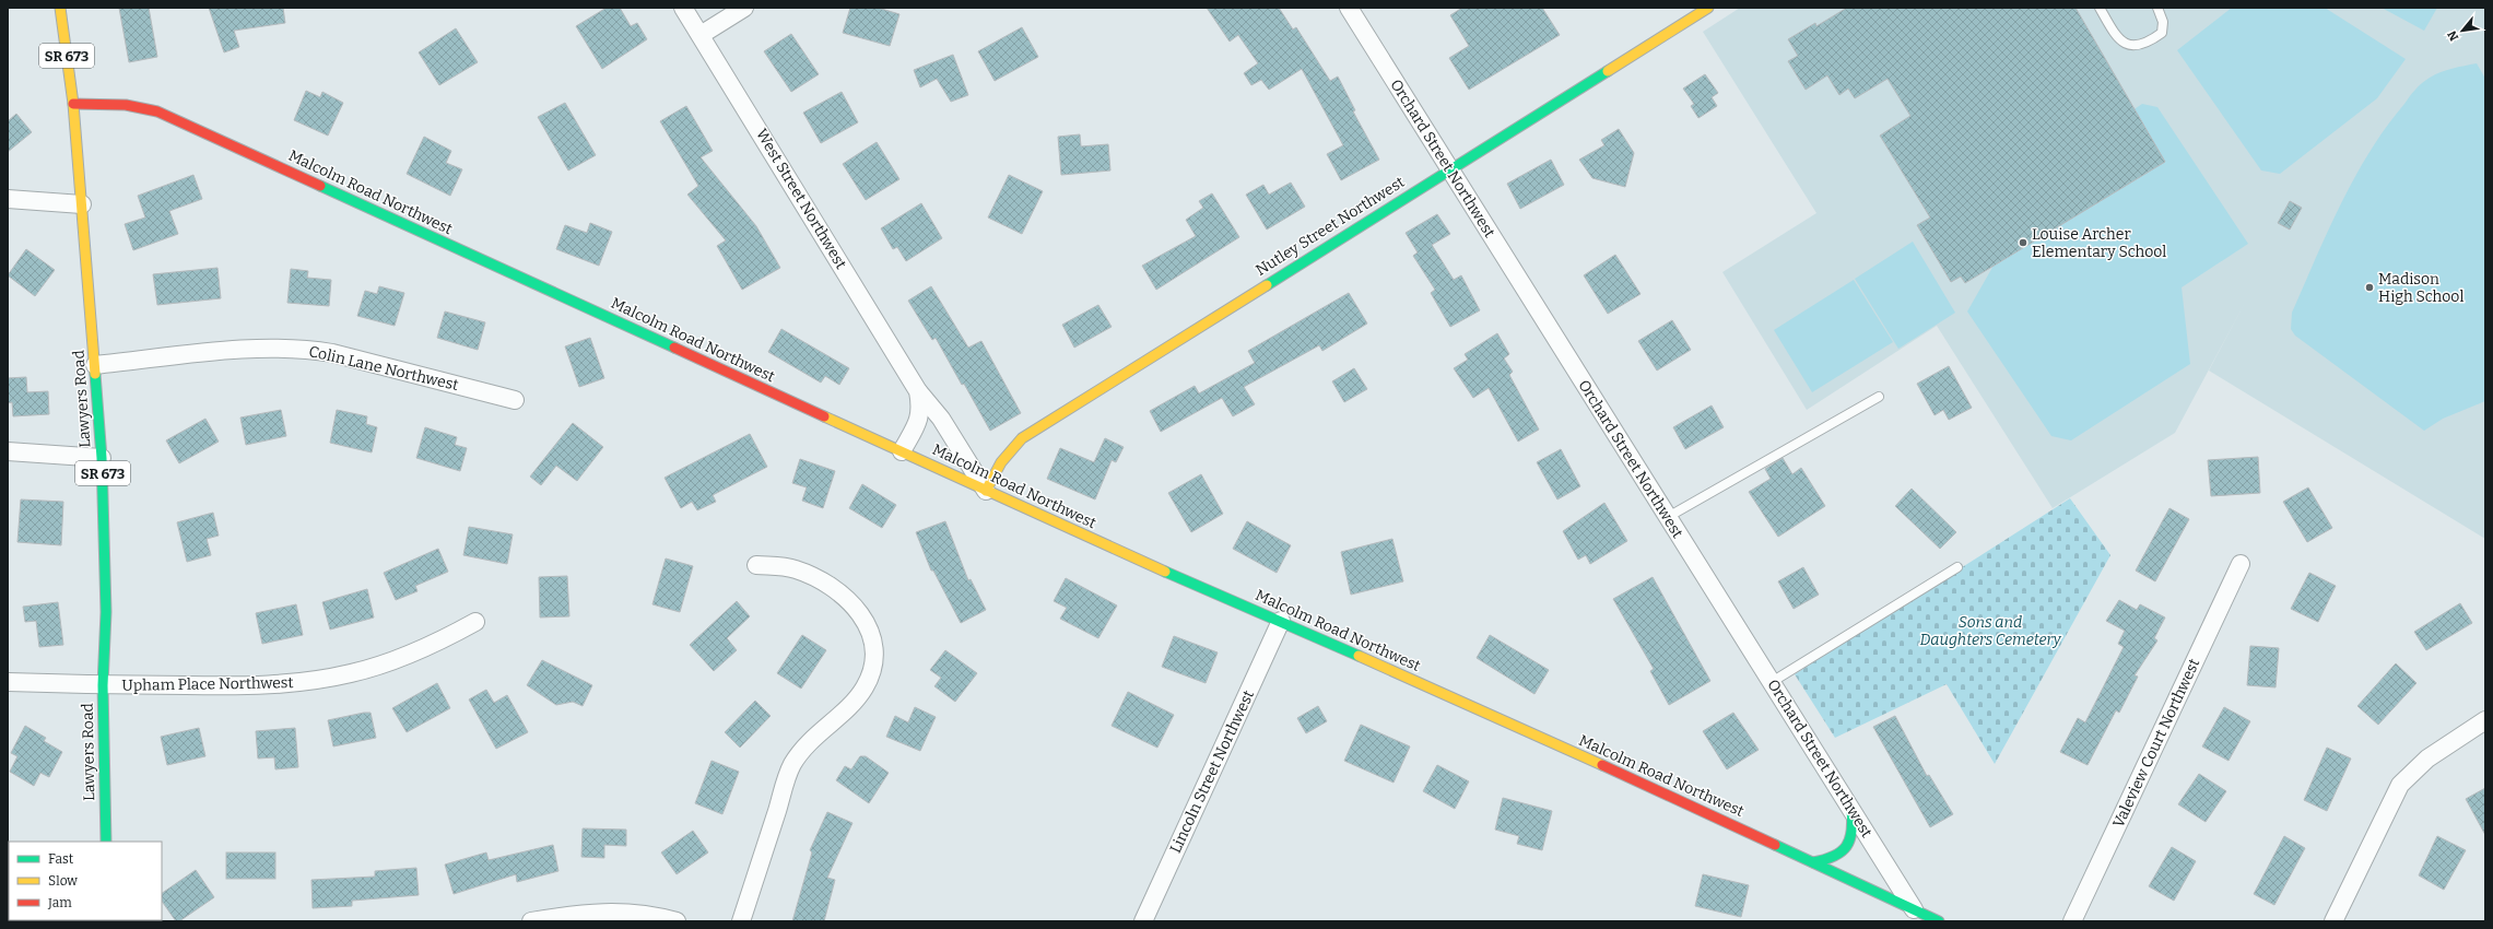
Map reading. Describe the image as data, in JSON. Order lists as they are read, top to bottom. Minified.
{"streets":{"main road":["SR 673","Malcolm Road Northwest","Nutley Street Northwest","Lawyers Road"],"street":["Orchard Street Northwest","West Street Northwest","Colin Lane Northwest","Upham Place Northwest","Valeview Court Northwest","Lincoln Street Northwest"]},"crossings":[["Orchard Street Northwest","Malcolm Road Northwest"],["Orchard Street Northwest","Nutley Street Northwest"],["Malcolm Road Northwest","West Street Northwest"],["Malcolm Road Northwest","Nutley Street Northwest"],["Malcolm Road Northwest","Lawyers Road"],["Malcolm Road Northwest","Lincoln Street Northwest"],["West Street Northwest","Nutley Street Northwest"],["Colin Lane Northwest","Lawyers Road"],["Lawyers Road","Upham Place Northwest"]],"parks":["Sons and Daughters Cemetery"],"places":["Louise Archer Elementary School","Madison High School"],"legend":["Fast","Slow","Jam"],"north":"bottom left"}
